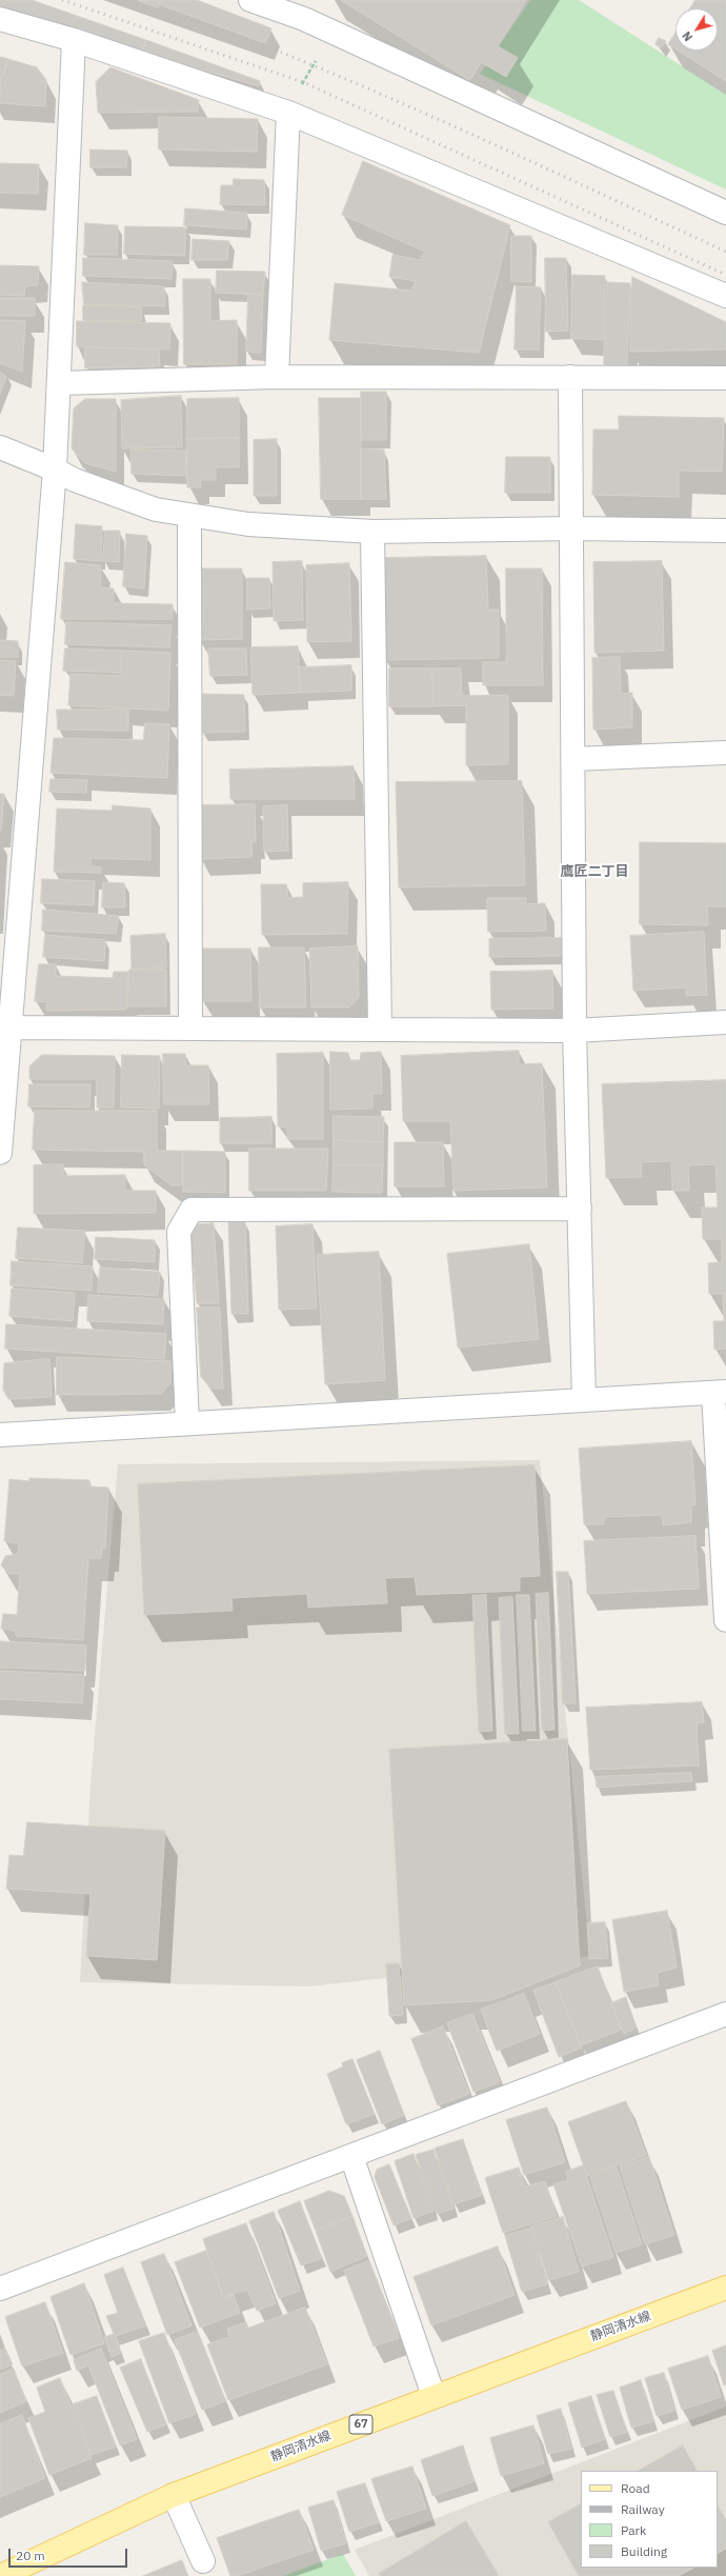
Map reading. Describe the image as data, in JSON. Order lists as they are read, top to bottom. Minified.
{"streets":{"main road":["静岡清水線","67"]},"districts":["鷹匠二丁目"],"legend":["Road","Railway","Park","Building"],"scale_bar":"20 m","north":"bottom left"}
